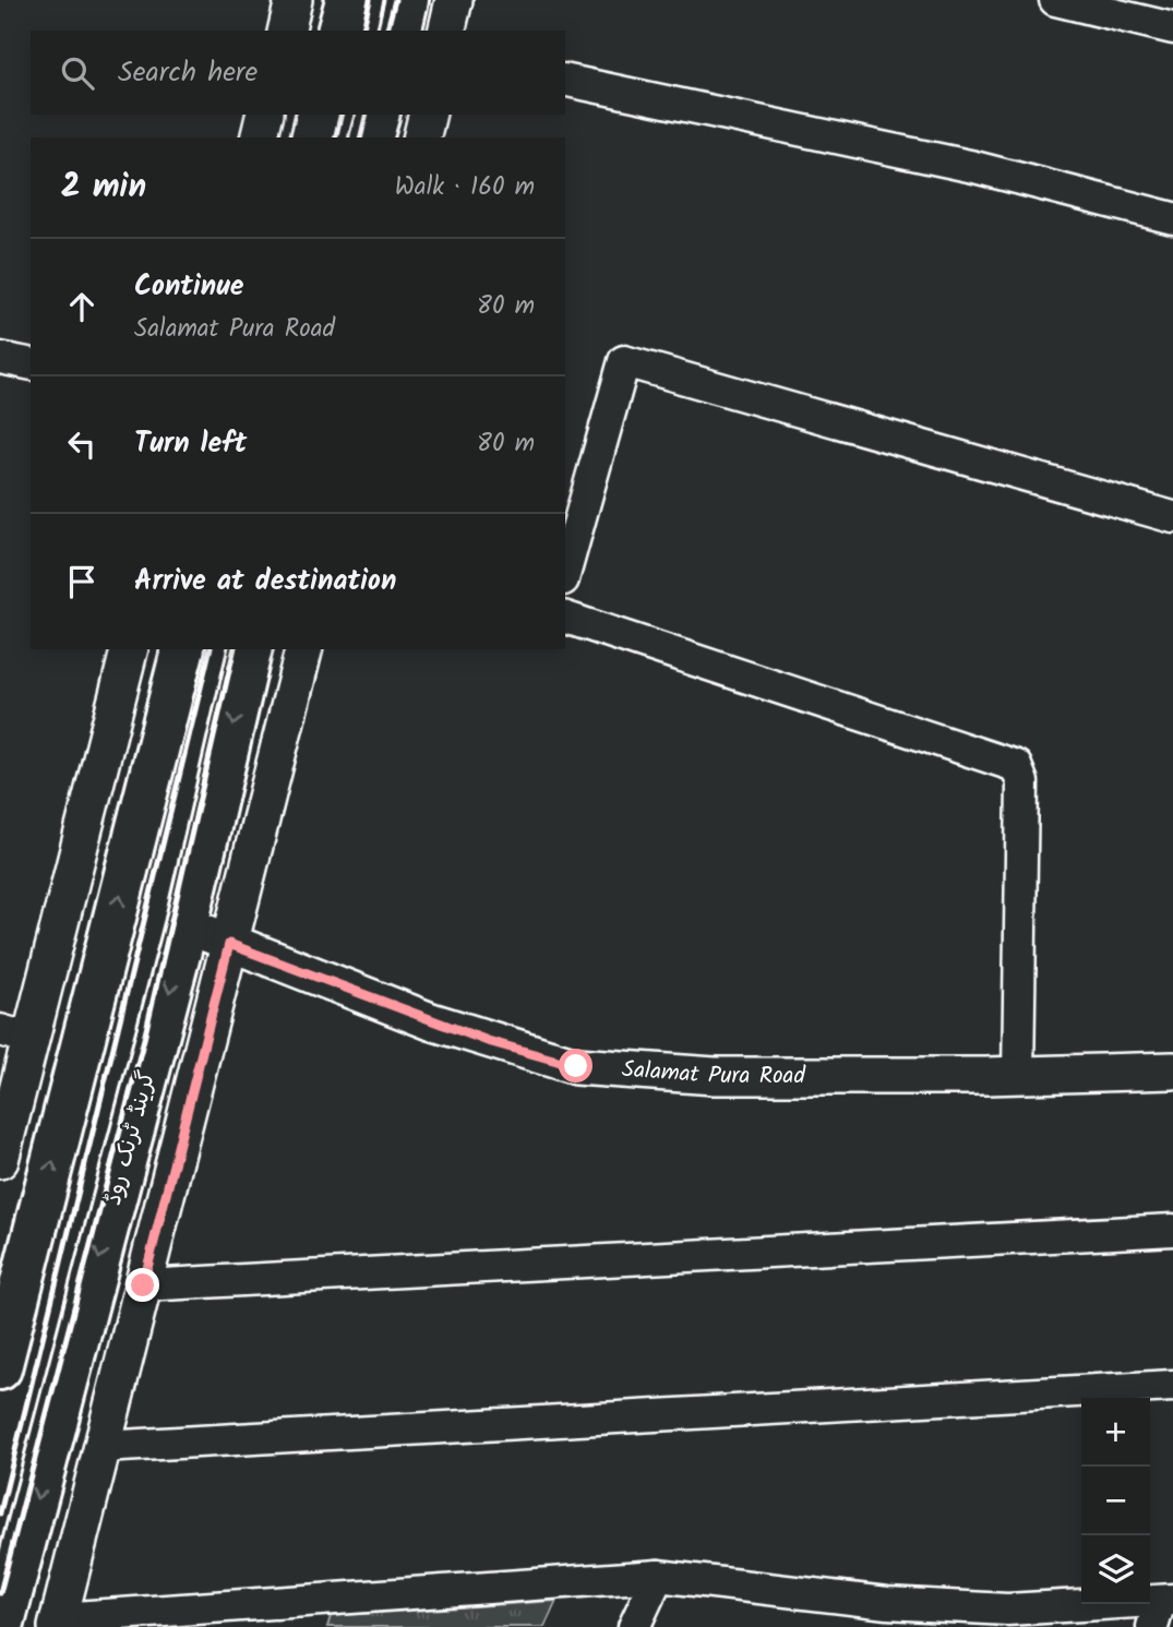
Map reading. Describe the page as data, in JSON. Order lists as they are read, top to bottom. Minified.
{"streets":{"main road":["گرینڈ ٹرنک روڈ"],"street":["Salamat Pura Road"]},"crossings":[["Salamat Pura Road","گرینڈ ٹرنک روڈ"]],"page":{"search":"Search here","heading":["2 min","Walk · 160 m"],"list":[["Continue","Salamat Pura Road","80 m"],["Turn left","80 m"],"Arrive at destination"],"map_buttons":["+","−"]}}
